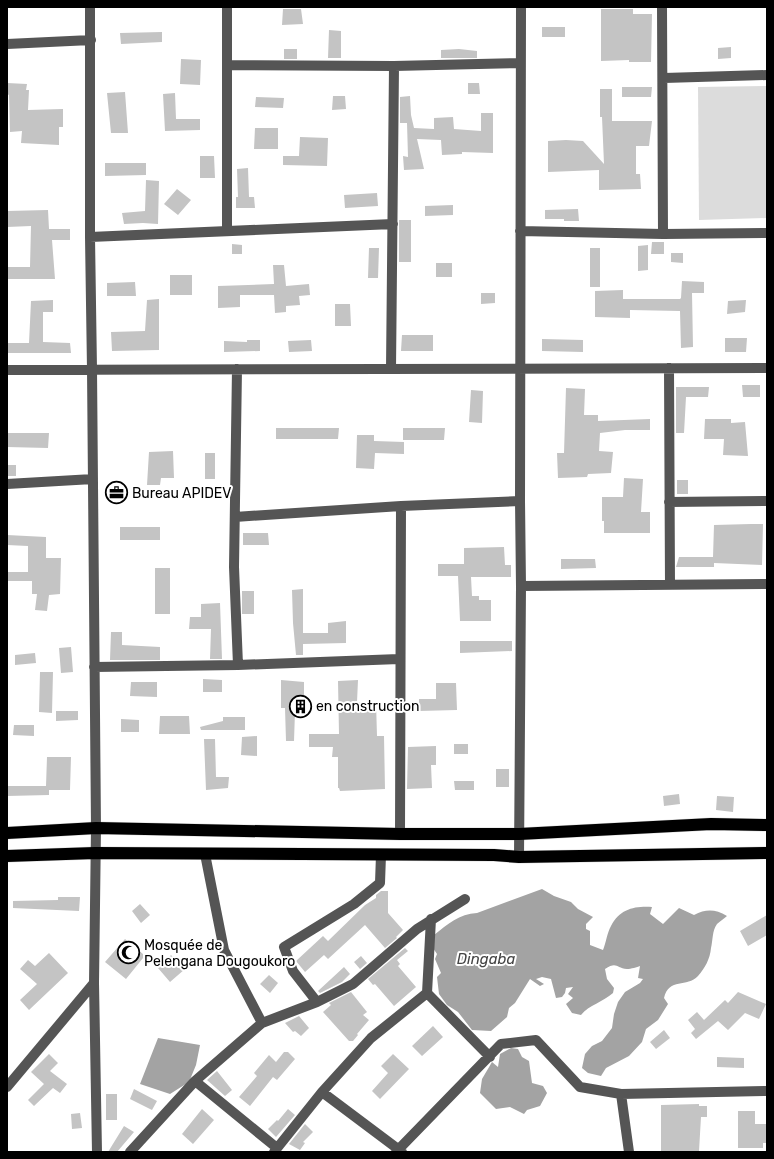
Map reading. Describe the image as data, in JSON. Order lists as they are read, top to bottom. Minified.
{"water":["Dingaba"],"places":{"office":["Bureau APIDEV"],"building":["en construction"],"mosque":["Mosquée de Pelengana Dougoukoro"]}}
